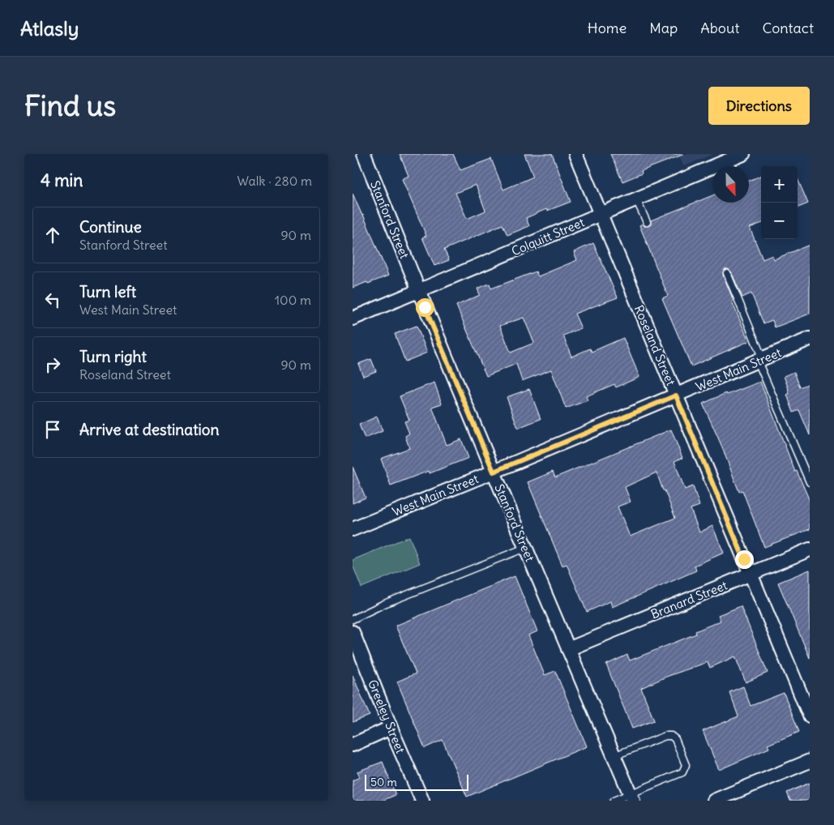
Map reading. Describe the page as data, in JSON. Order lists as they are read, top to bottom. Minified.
{"streets":{"street":["Stanford Street","Colquitt Street","Roseland Street","West Main Street","Branard Street","Greeley Street"]},"crossings":[["Stanford Street","Colquitt Street"],["Stanford Street","West Main Street"],["Stanford Street","Branard Street"],["Colquitt Street","Roseland Street"],["Roseland Street","West Main Street"],["Roseland Street","Branard Street"]],"scale_bar":"50 m","north":"bottom","page":{"header":"Atlasly","nav":["Home","Map","About","Contact"],"buttons":"Directions","title":"Find us","heading":["4 min","Walk · 280 m"],"map_buttons":["+","−"],"list":[["Continue","Stanford Street","90 m"],["Turn left","West Main Street","100 m"],["Turn right","Roseland Street","90 m"],"Arrive at destination"],"scale":"50 m"}}
